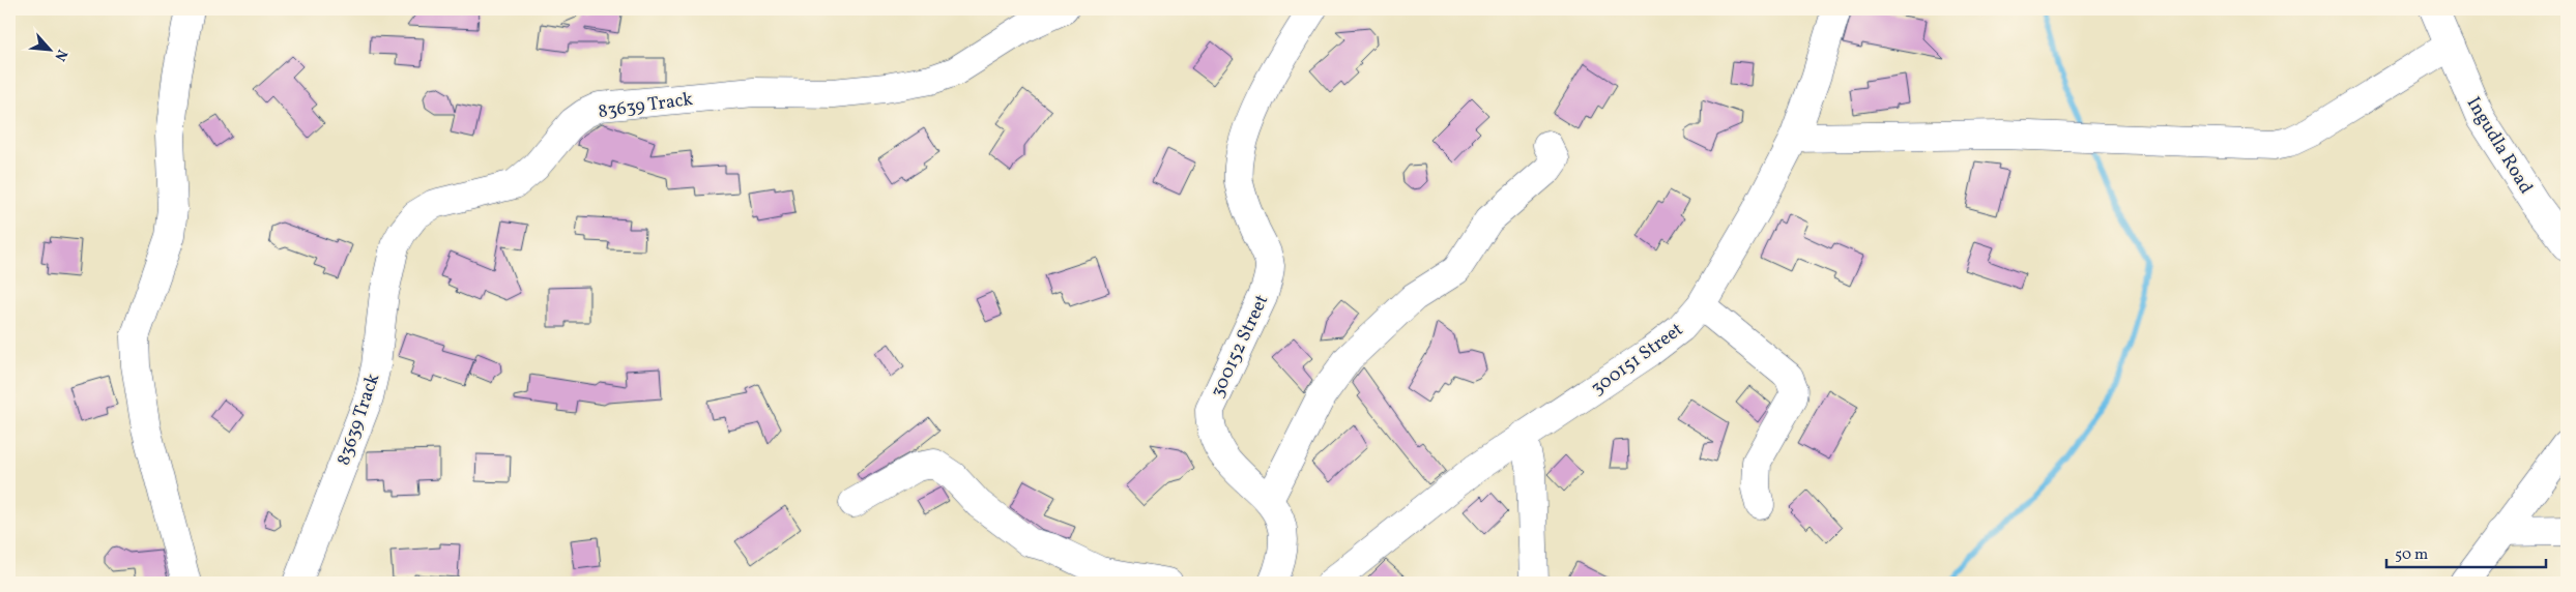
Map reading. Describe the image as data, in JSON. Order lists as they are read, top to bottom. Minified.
{"streets":{"street":["83639 Track","Ingudla Road","300152 Street","300151 Street"]},"scale_bar":"50 m","north":"bottom right"}
